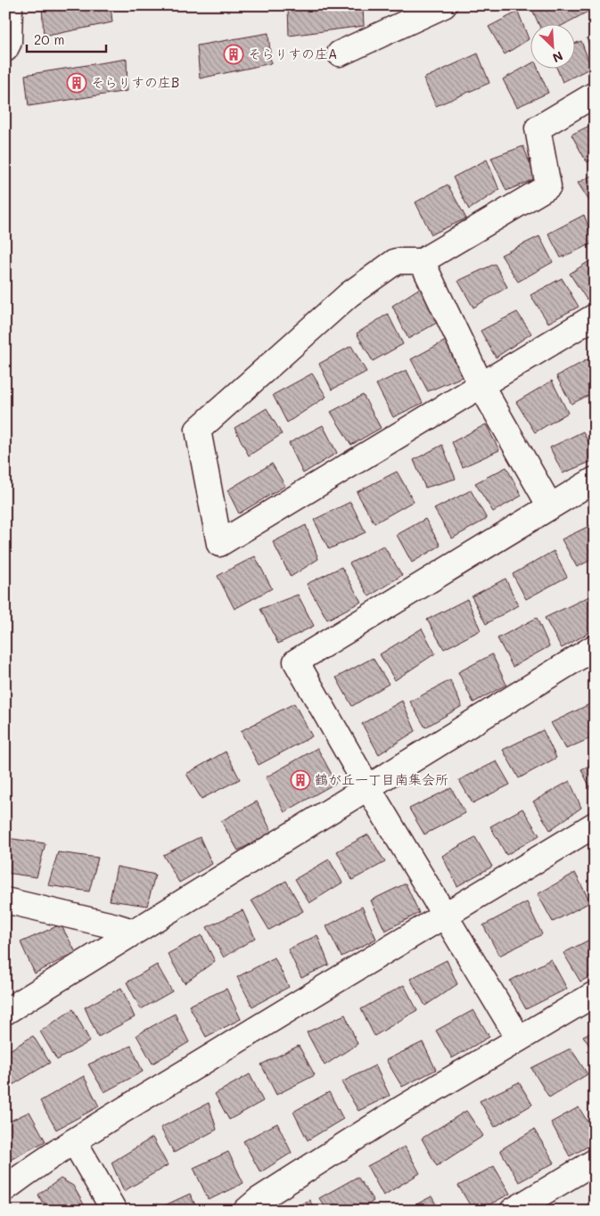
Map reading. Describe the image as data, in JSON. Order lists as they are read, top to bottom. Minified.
{"places":{"building":["そらりすの庄A","そらりすの庄B","鶴が丘一丁目南集会所"]},"scale_bar":"20 m","north":"bottom right"}
